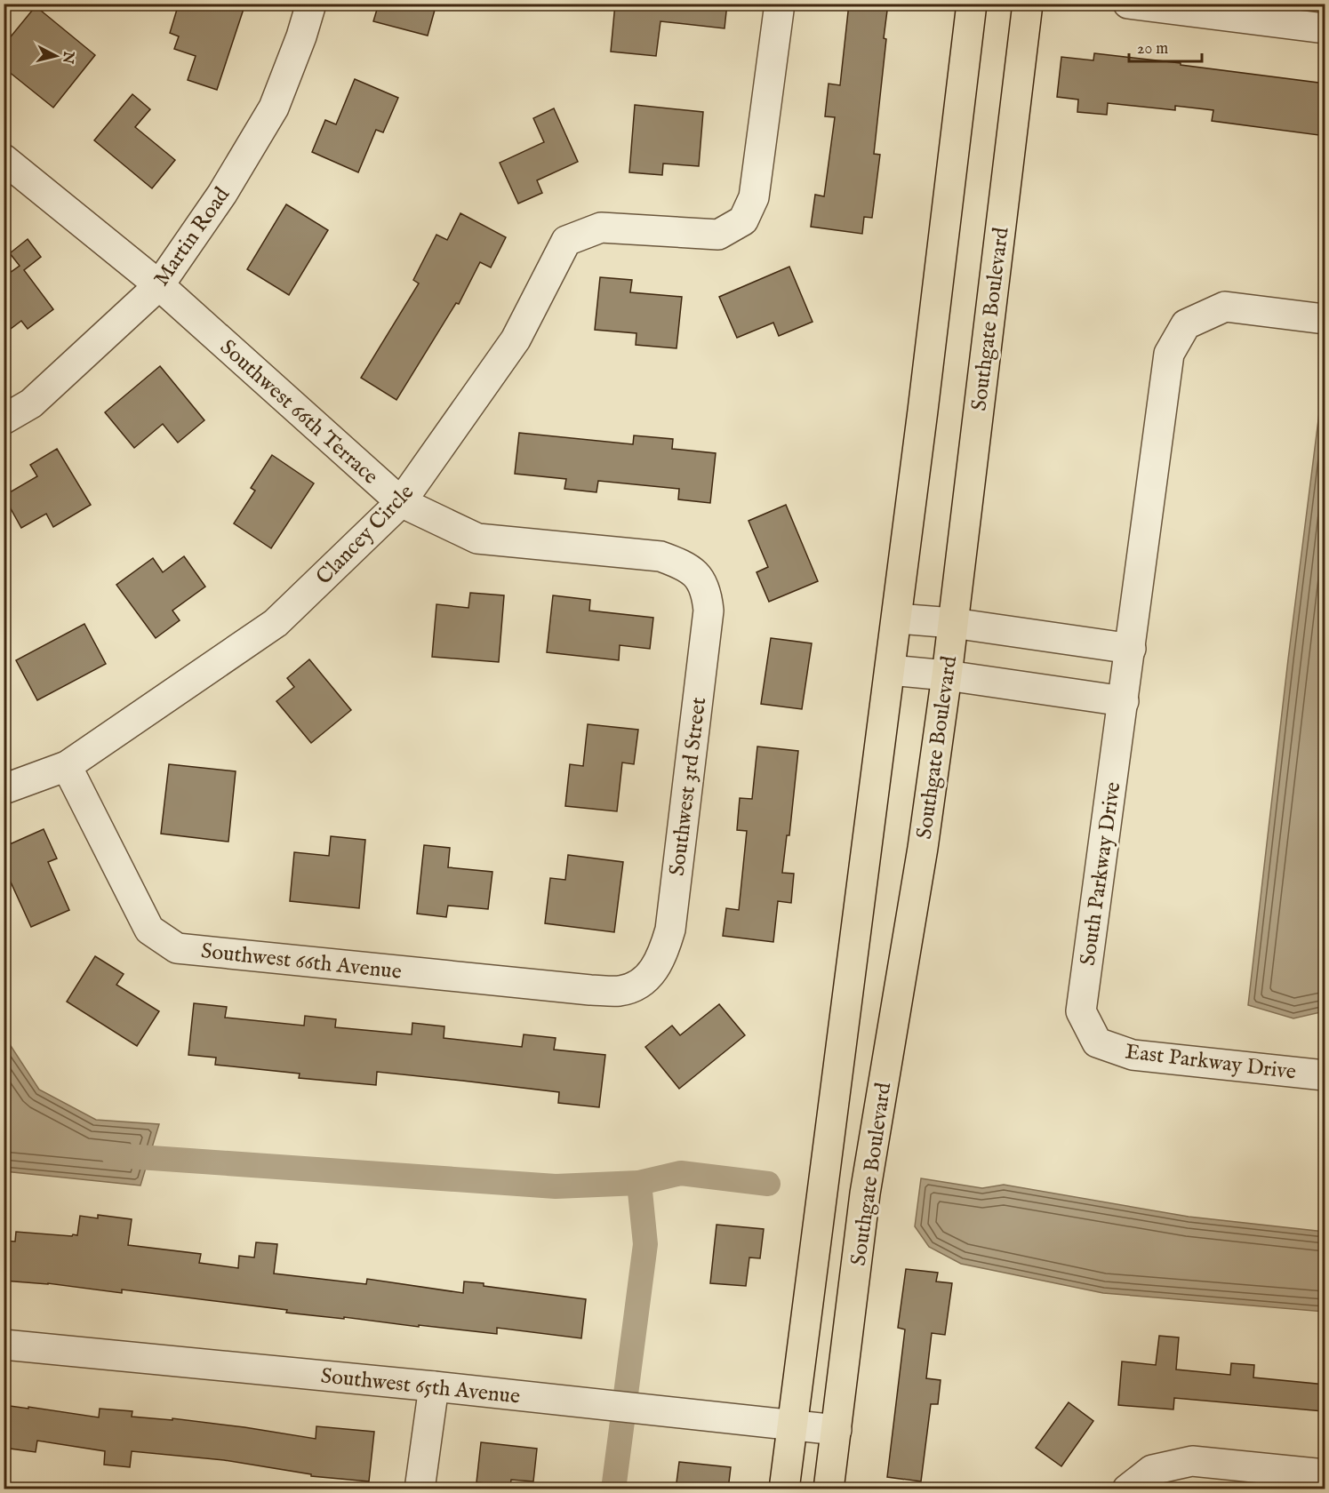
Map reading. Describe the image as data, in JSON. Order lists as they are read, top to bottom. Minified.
{"streets":{"main road":["Southgate Boulevard"],"street":["Martin Road","Southwest 66th Terrace","Clancey Circle","Southwest 3rd Street","South Parkway Drive","Southwest 66th Avenue","East Parkway Drive","Southwest 65th Avenue"]},"crossings":[["Martin Road","Southwest 66th Terrace"],["Southgate Boulevard","Southwest 65th Avenue"],["Southwest 66th Terrace","Clancey Circle"],["Southwest 66th Terrace","Southwest 3rd Street"],["Clancey Circle","Southwest 66th Avenue"],["Southwest 3rd Street","Southwest 66th Avenue"],["South Parkway Drive","East Parkway Drive"]],"scale_bar":"20 m","north":"right"}
